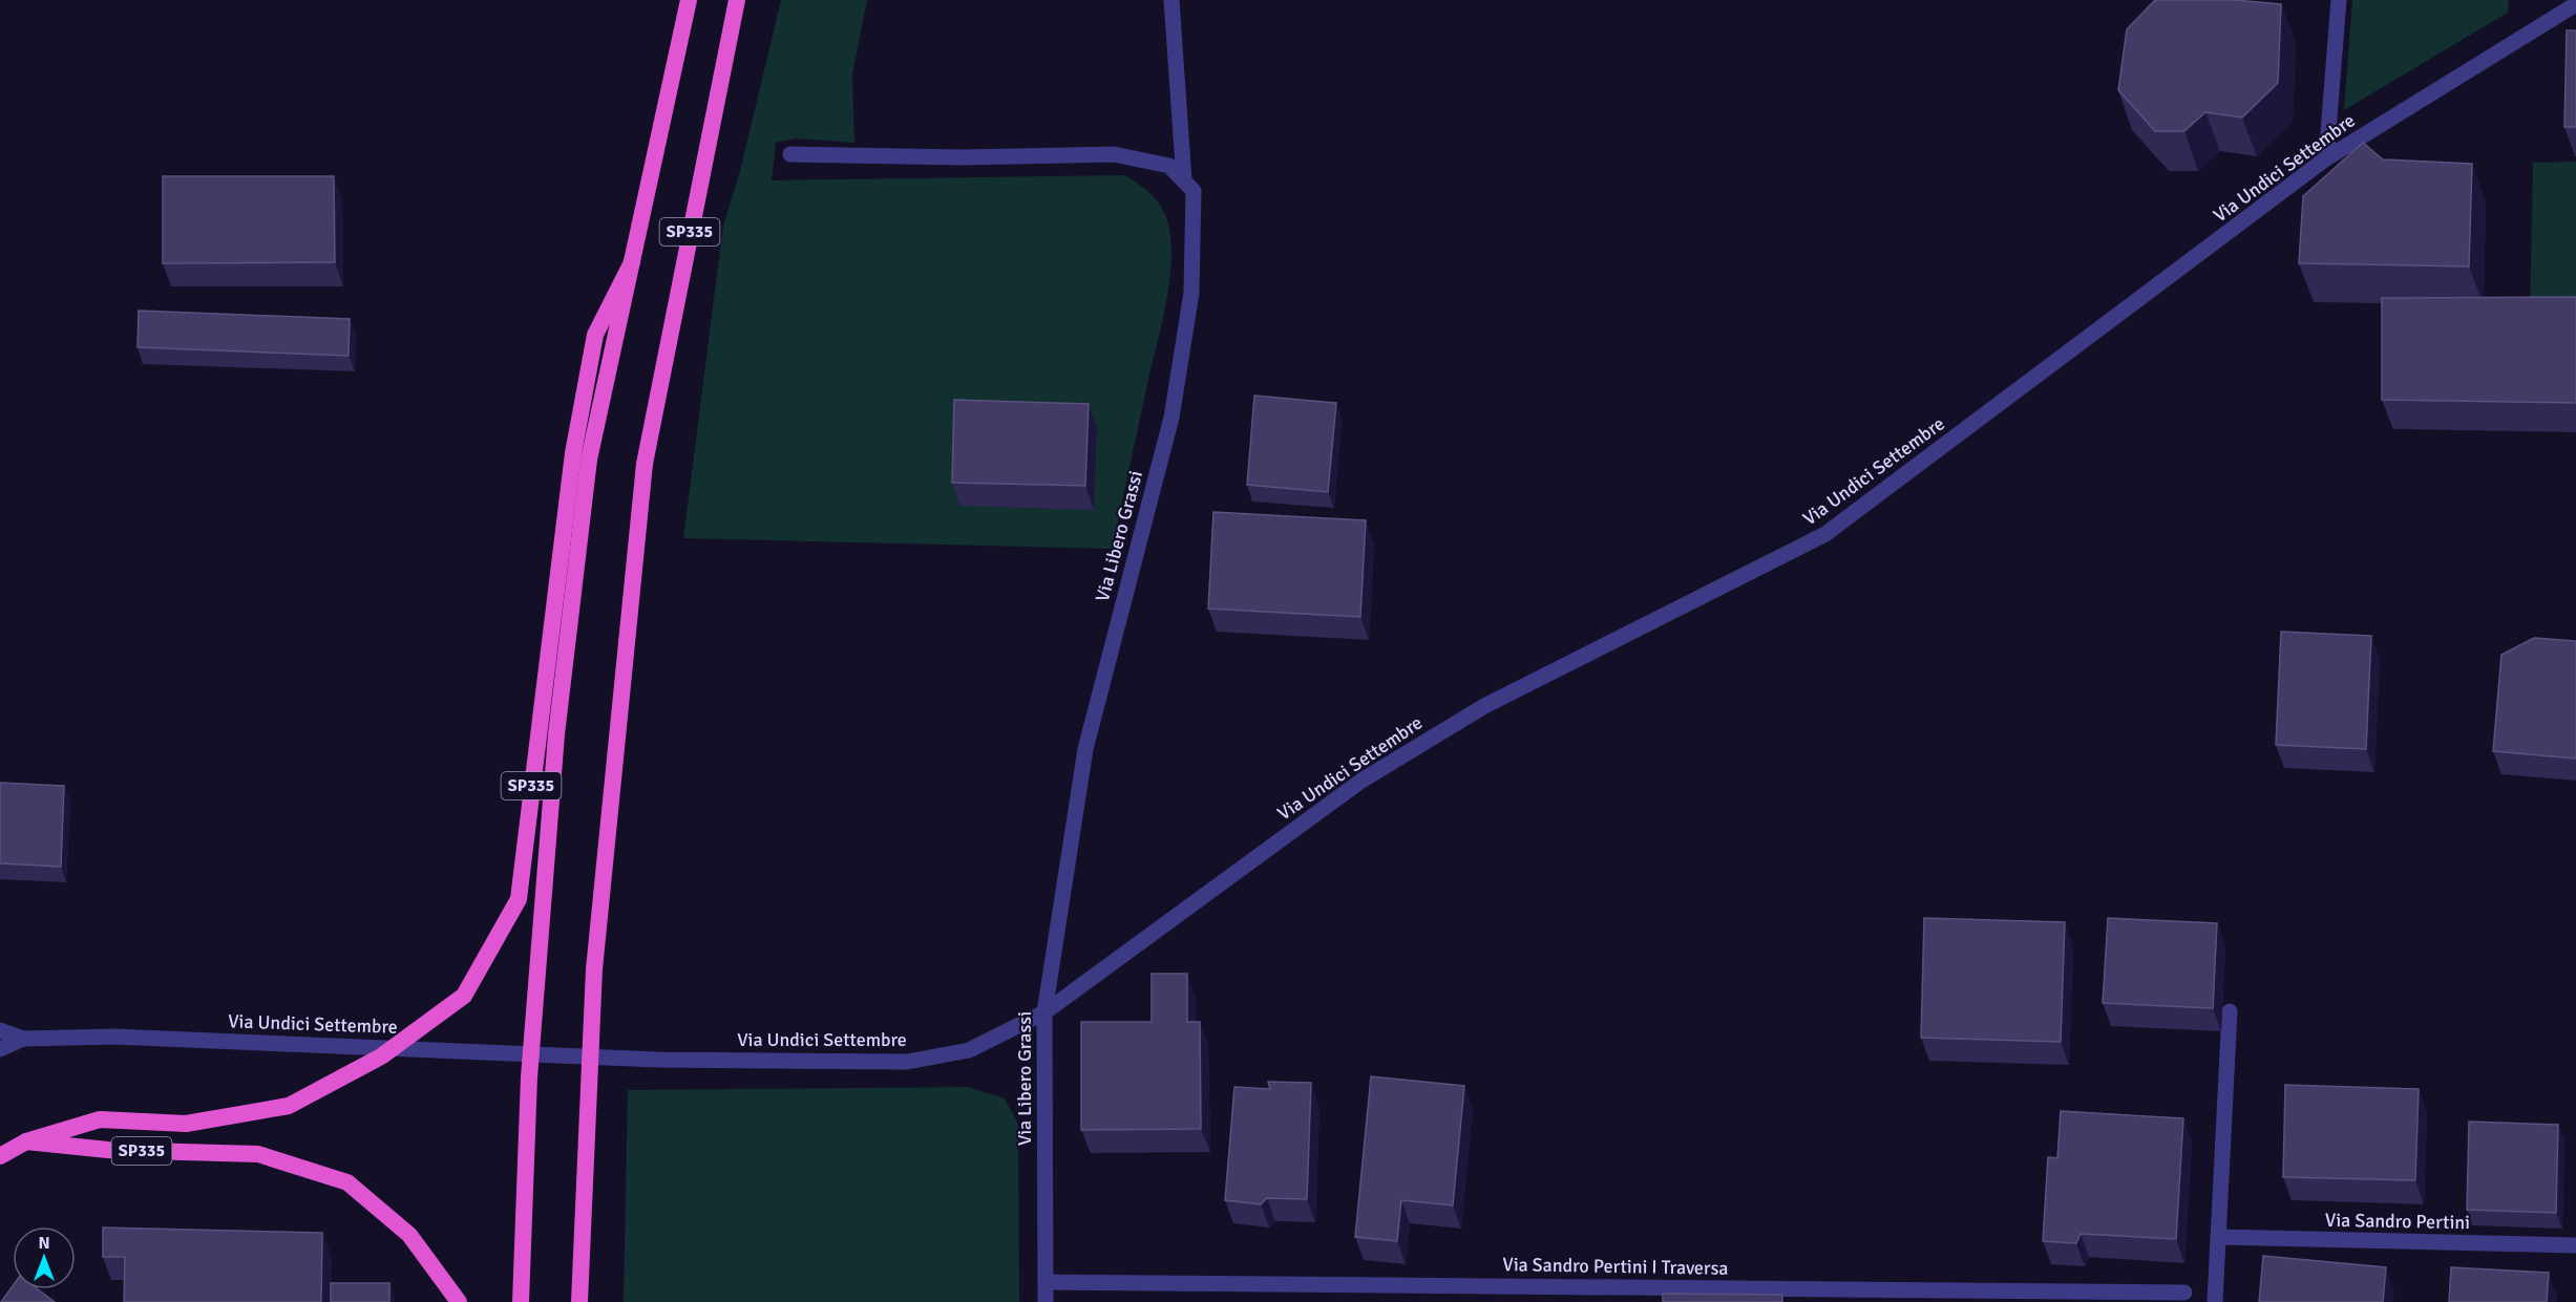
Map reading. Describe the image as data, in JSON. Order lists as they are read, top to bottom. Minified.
{"streets":{"highway":["SP335"],"street":["Via Undici Settembre","Via Libero Grassi","Via Sandro Pertini","Via Sandro Pertini I Traversa"]},"crossings":[["Via Undici Settembre","Via Libero Grassi"],["Via Libero Grassi","Via Sandro Pertini I Traversa"]],"north":"top"}
